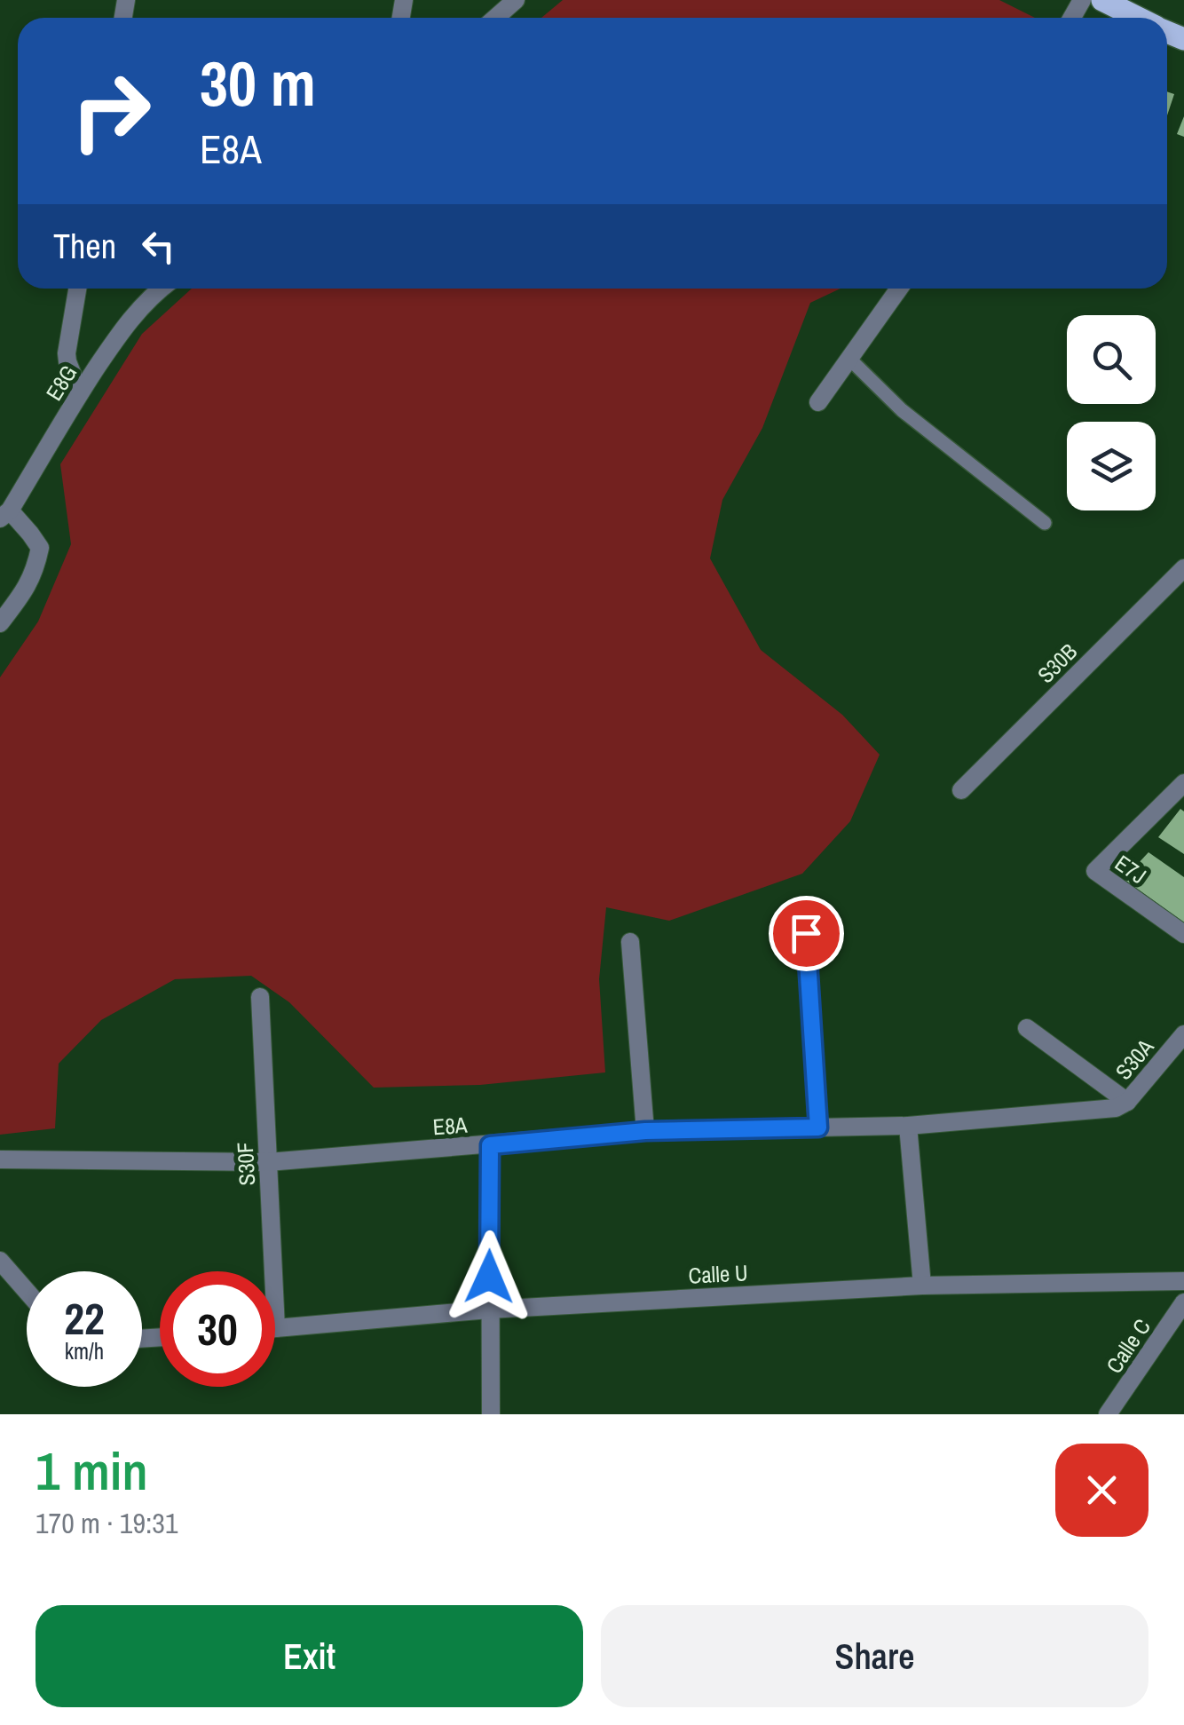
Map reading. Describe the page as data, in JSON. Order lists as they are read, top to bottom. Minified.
{"streets":{"street":["E8G","S30B","E7J","S30A","E8A","S30F","Calle U","Calle C"]},"crossings":[["S30A","E8A"],["E8A","S30F"],["S30F","Calle U"]],"page":{"turn":["30 m","E8A"],"then":"Then","speed":"22 km/h","limit":"30","heading":["1 min","170 m · 19:31"],"buttons":["Exit","Share"]}}
